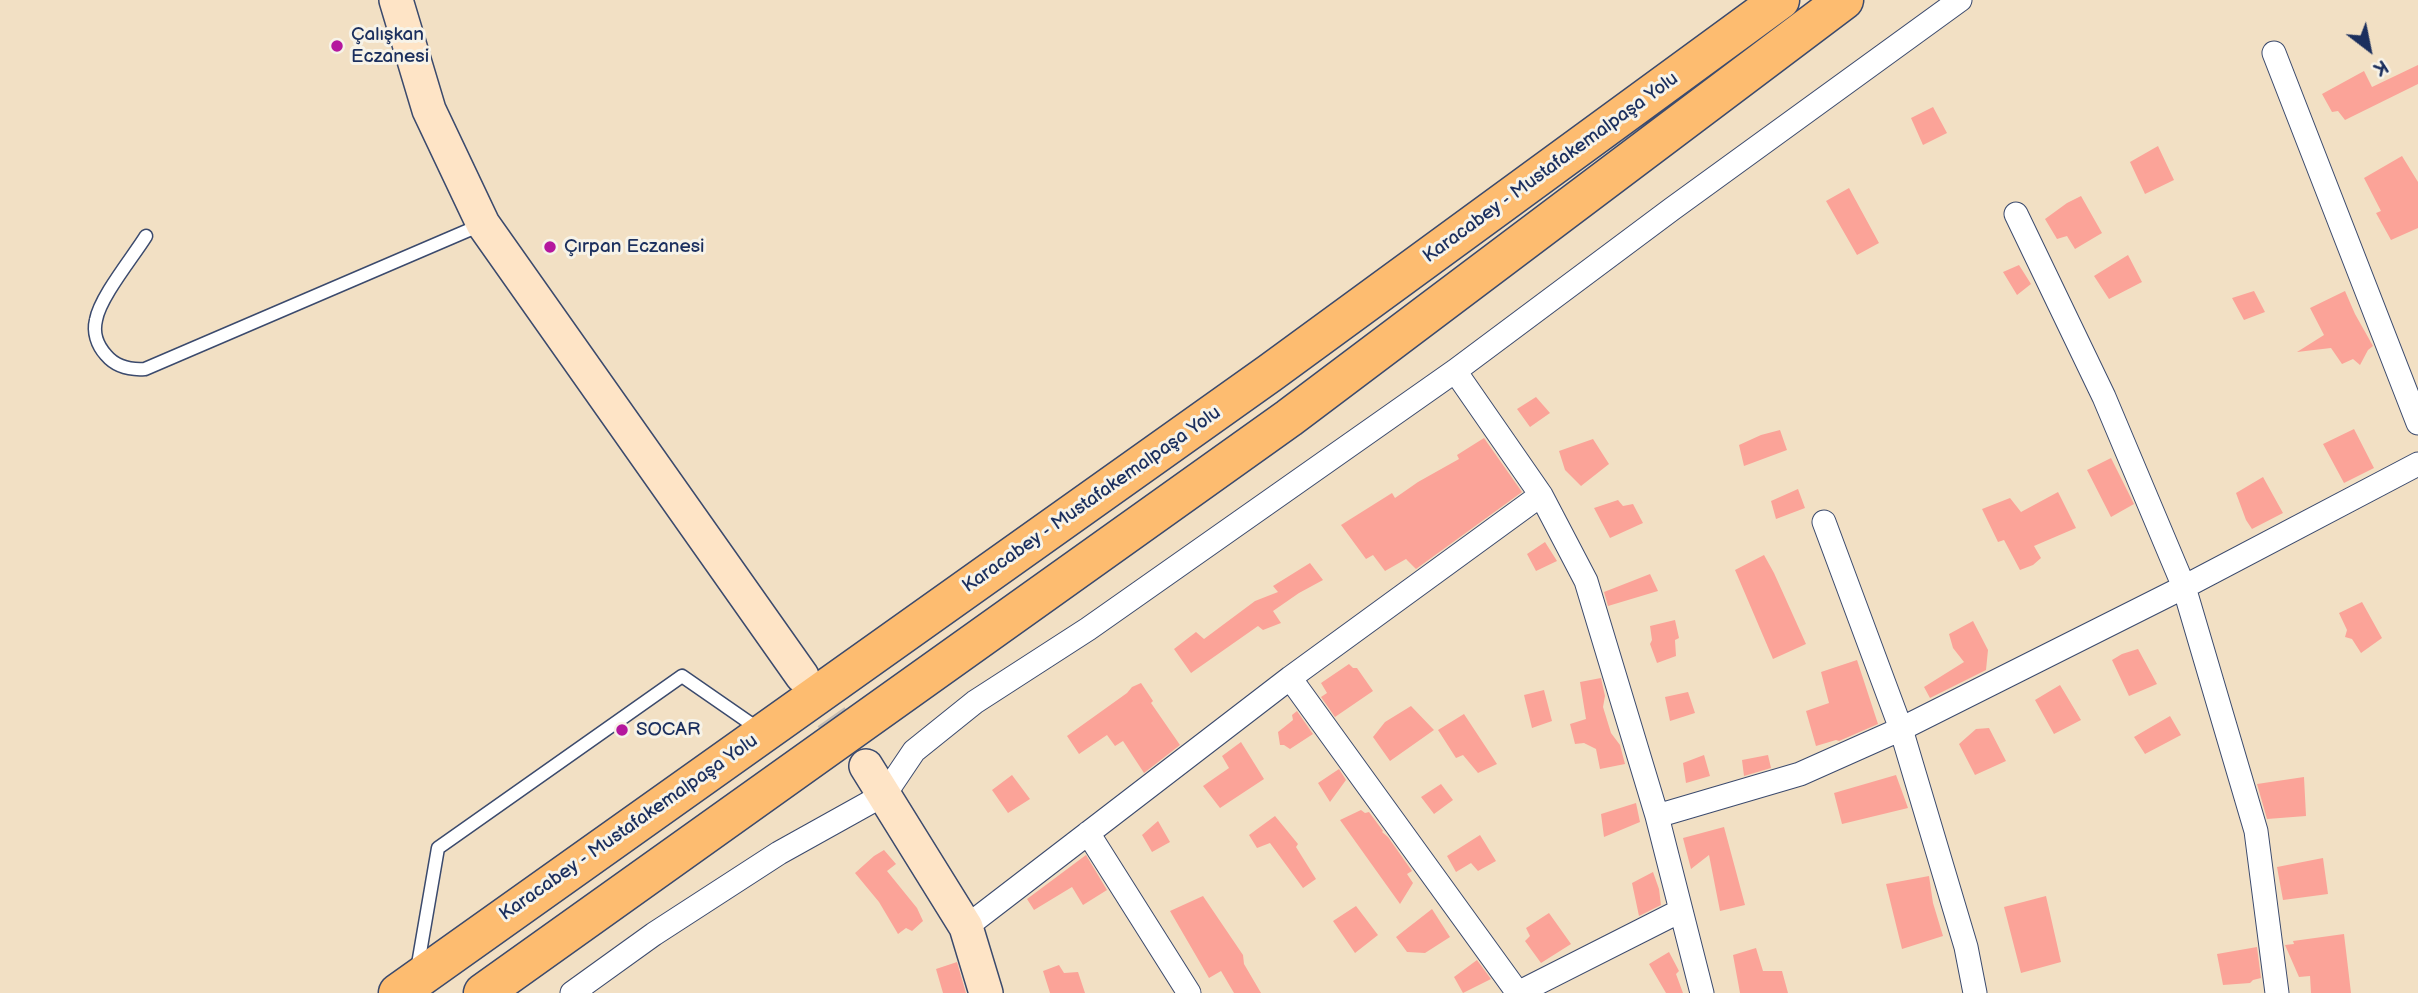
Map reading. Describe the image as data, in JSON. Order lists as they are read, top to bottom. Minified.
{"streets":{"highway":["Karacabey - Mustafakemalpaşa Yolu"]},"places":["Çalışkan Eczanesi","Çırpan Eczanesi","SOCAR"],"north":"bottom right"}
